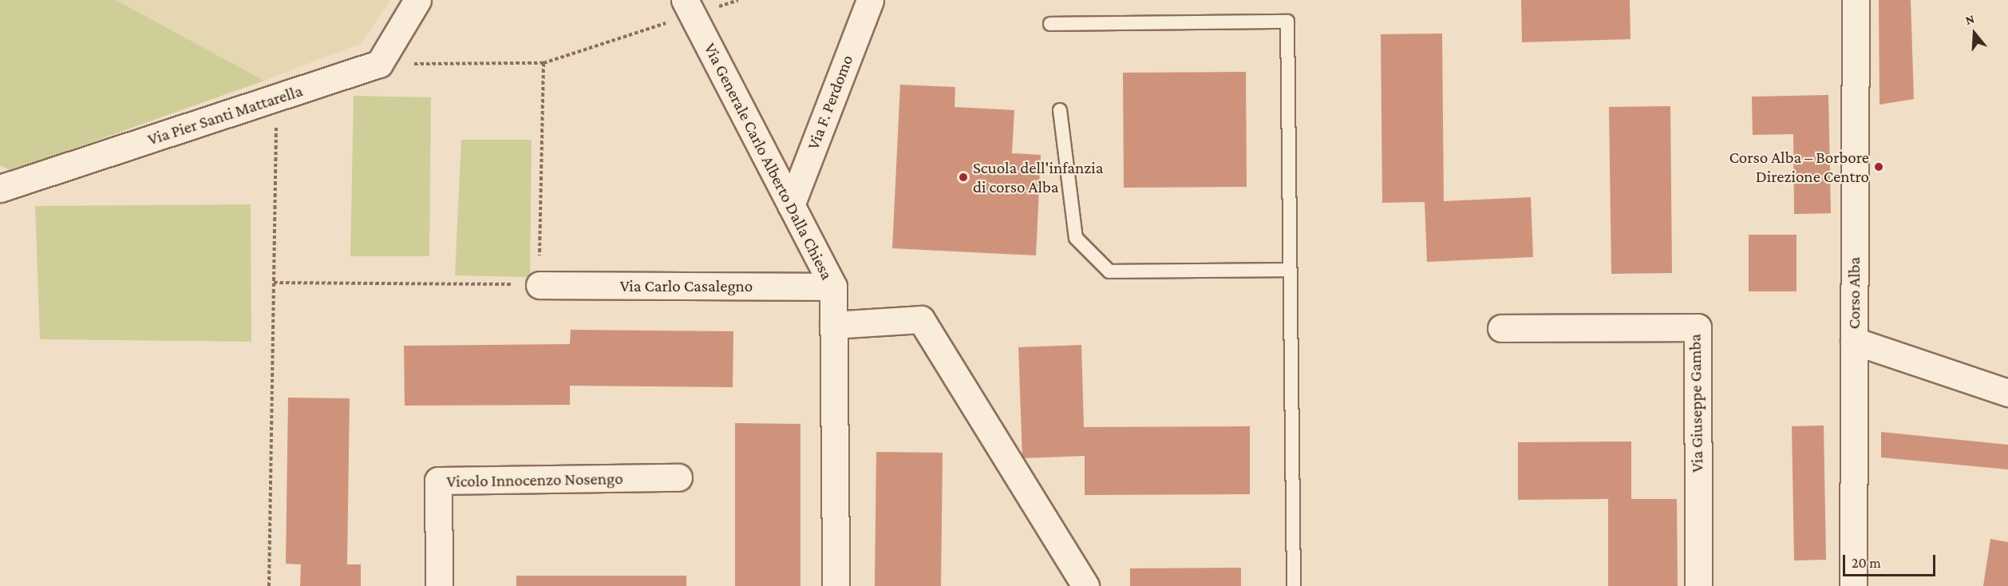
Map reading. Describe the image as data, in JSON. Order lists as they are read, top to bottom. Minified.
{"streets":{"street":["Via F. Perdomo","Via Pier Santi Mattarella","Via Generale Carlo Alberto Dalla Chiesa","Via Carlo Casalegno","Corso Alba","Via Giuseppe Gamba","Vicolo Innocenzo Nosengo"]},"crossings":[["Via F. Perdomo","Via Generale Carlo Alberto Dalla Chiesa"],["Via Generale Carlo Alberto Dalla Chiesa","Via Carlo Casalegno"]],"places":["Corso Alba – Borbore Direzione Centro","Scuola dell'infanzia di corso Alba"],"scale_bar":"20 m","north":"top"}
